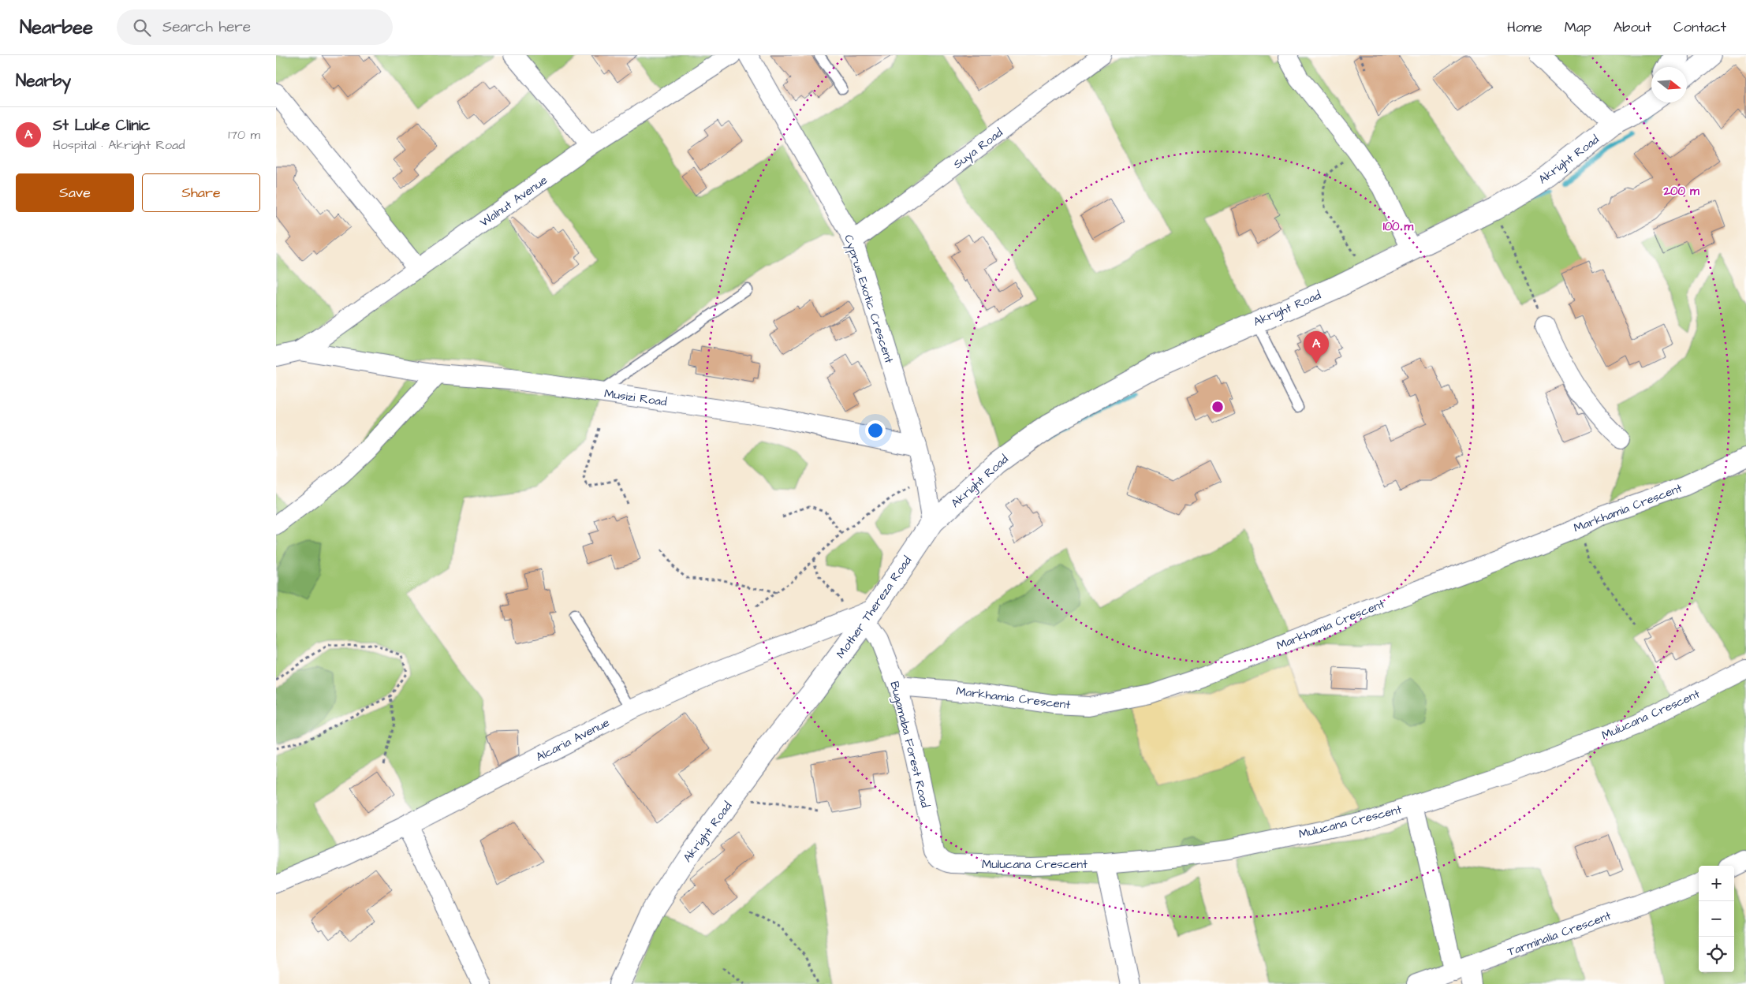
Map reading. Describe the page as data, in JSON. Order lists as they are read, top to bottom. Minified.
{"streets":{"street":["Suya Road","Akright Road","Walnut Avenue","Cyprus Exotic Crescent","Musizi Road","Markhamia Crescent","Mother Thereza Road","Mulucana Crescent","Alcaria Avenue","Bugamaba Forest Road","Tarminalia Crescent"]},"crossings":[["Suya Road","Cyprus Exotic Crescent"],["Akright Road","Mother Thereza Road"],["Walnut Avenue","Musizi Road"],["Cyprus Exotic Crescent","Musizi Road"],["Markhamia Crescent","Bugamaba Forest Road"],["Mother Thereza Road","Alcaria Avenue"],["Mother Thereza Road","Bugamaba Forest Road"],["Mulucana Crescent","Bugamaba Forest Road"],["Alcaria Avenue","Bugamaba Forest Road"]],"north":"right","page":{"header":"Nearbee","search":"Search here","nav":["Home","Map","About","Contact"],"heading":"Nearby","list":[{"mark":"A","name":"St Luke Clinic","note":"Hospital · Akright Road","value":"170 m"}],"buttons":["Save","Share"],"pins":"A","map_buttons":["+","−"]},"rings":["200 m","100 m"]}
